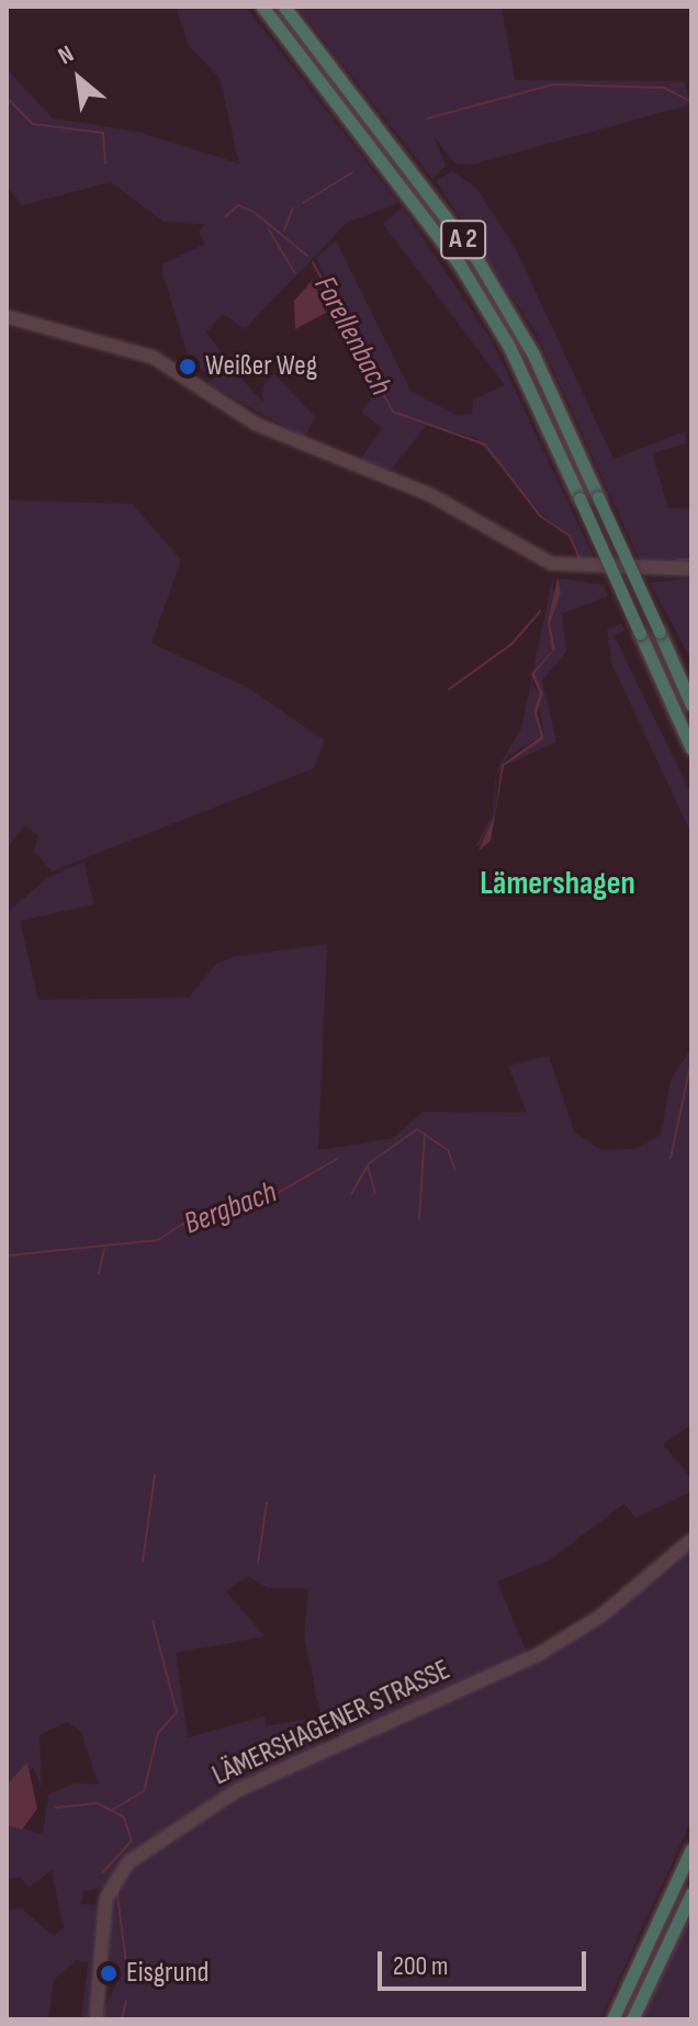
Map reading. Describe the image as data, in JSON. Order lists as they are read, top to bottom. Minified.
{"streets":{"highway":["A 2"],"main road":["LÄMERSHAGENER STRASSE"]},"districts":["Lämershagen"],"water":["Forellenbach","Bergbach"],"places":["Weißer Weg","Eisgrund"],"scale_bar":"200 m","north":"top left"}
